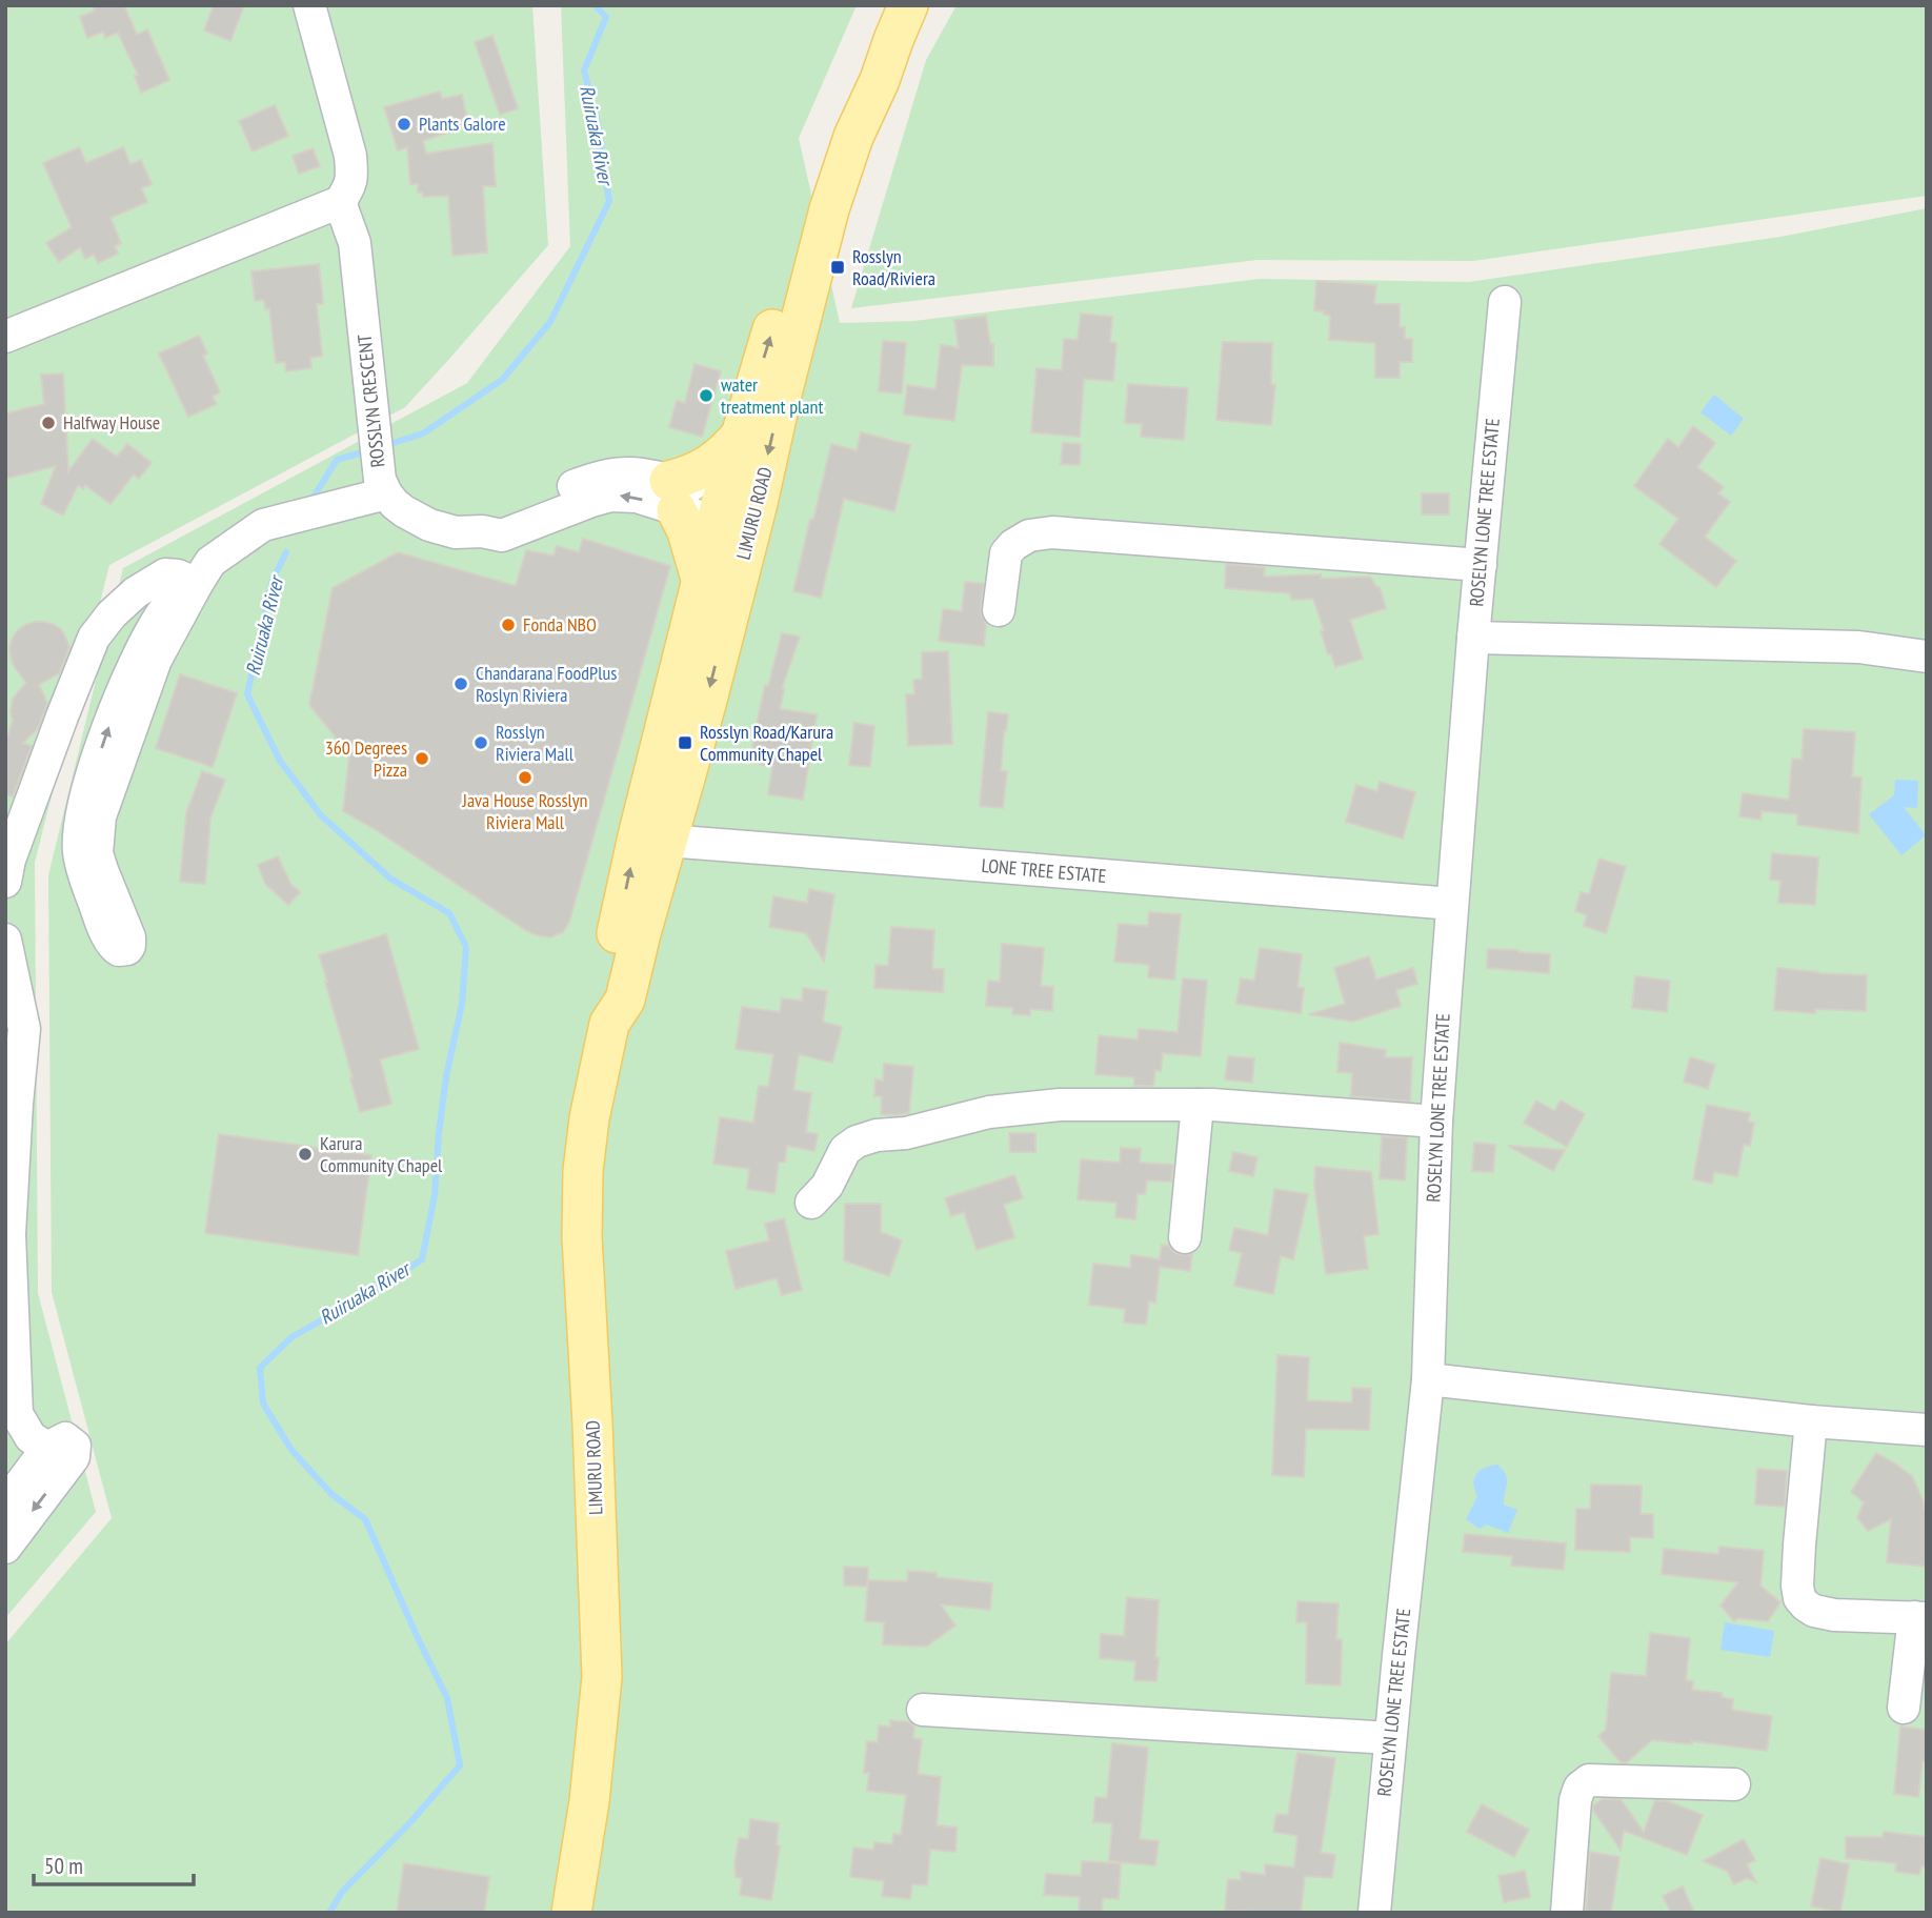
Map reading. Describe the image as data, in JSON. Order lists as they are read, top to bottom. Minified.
{"streets":{"main road":["LIMURU ROAD"],"street":["ROSSLYN CRESCENT","ROSELYN LONE TREE ESTATE","LONE TREE ESTATE"]},"crossings":[["ROSELYN LONE TREE ESTATE","LONE TREE ESTATE"],["LIMURU ROAD","LONE TREE ESTATE"]],"water":["Ruiruaka River"],"places":{"other":["Plants Galore","water treatment plant","Halfway House","Fonda NBO","Chandarana FoodPlus Roslyn Riviera","Rosslyn Riviera Mall","360 Degrees Pizza","Java House Rosslyn Riviera Mall","Karura Community Chapel"],"transit":["Rosslyn Road/Riviera","Rosslyn Road/Karura Community Chapel"]},"scale_bar":"50 m"}
